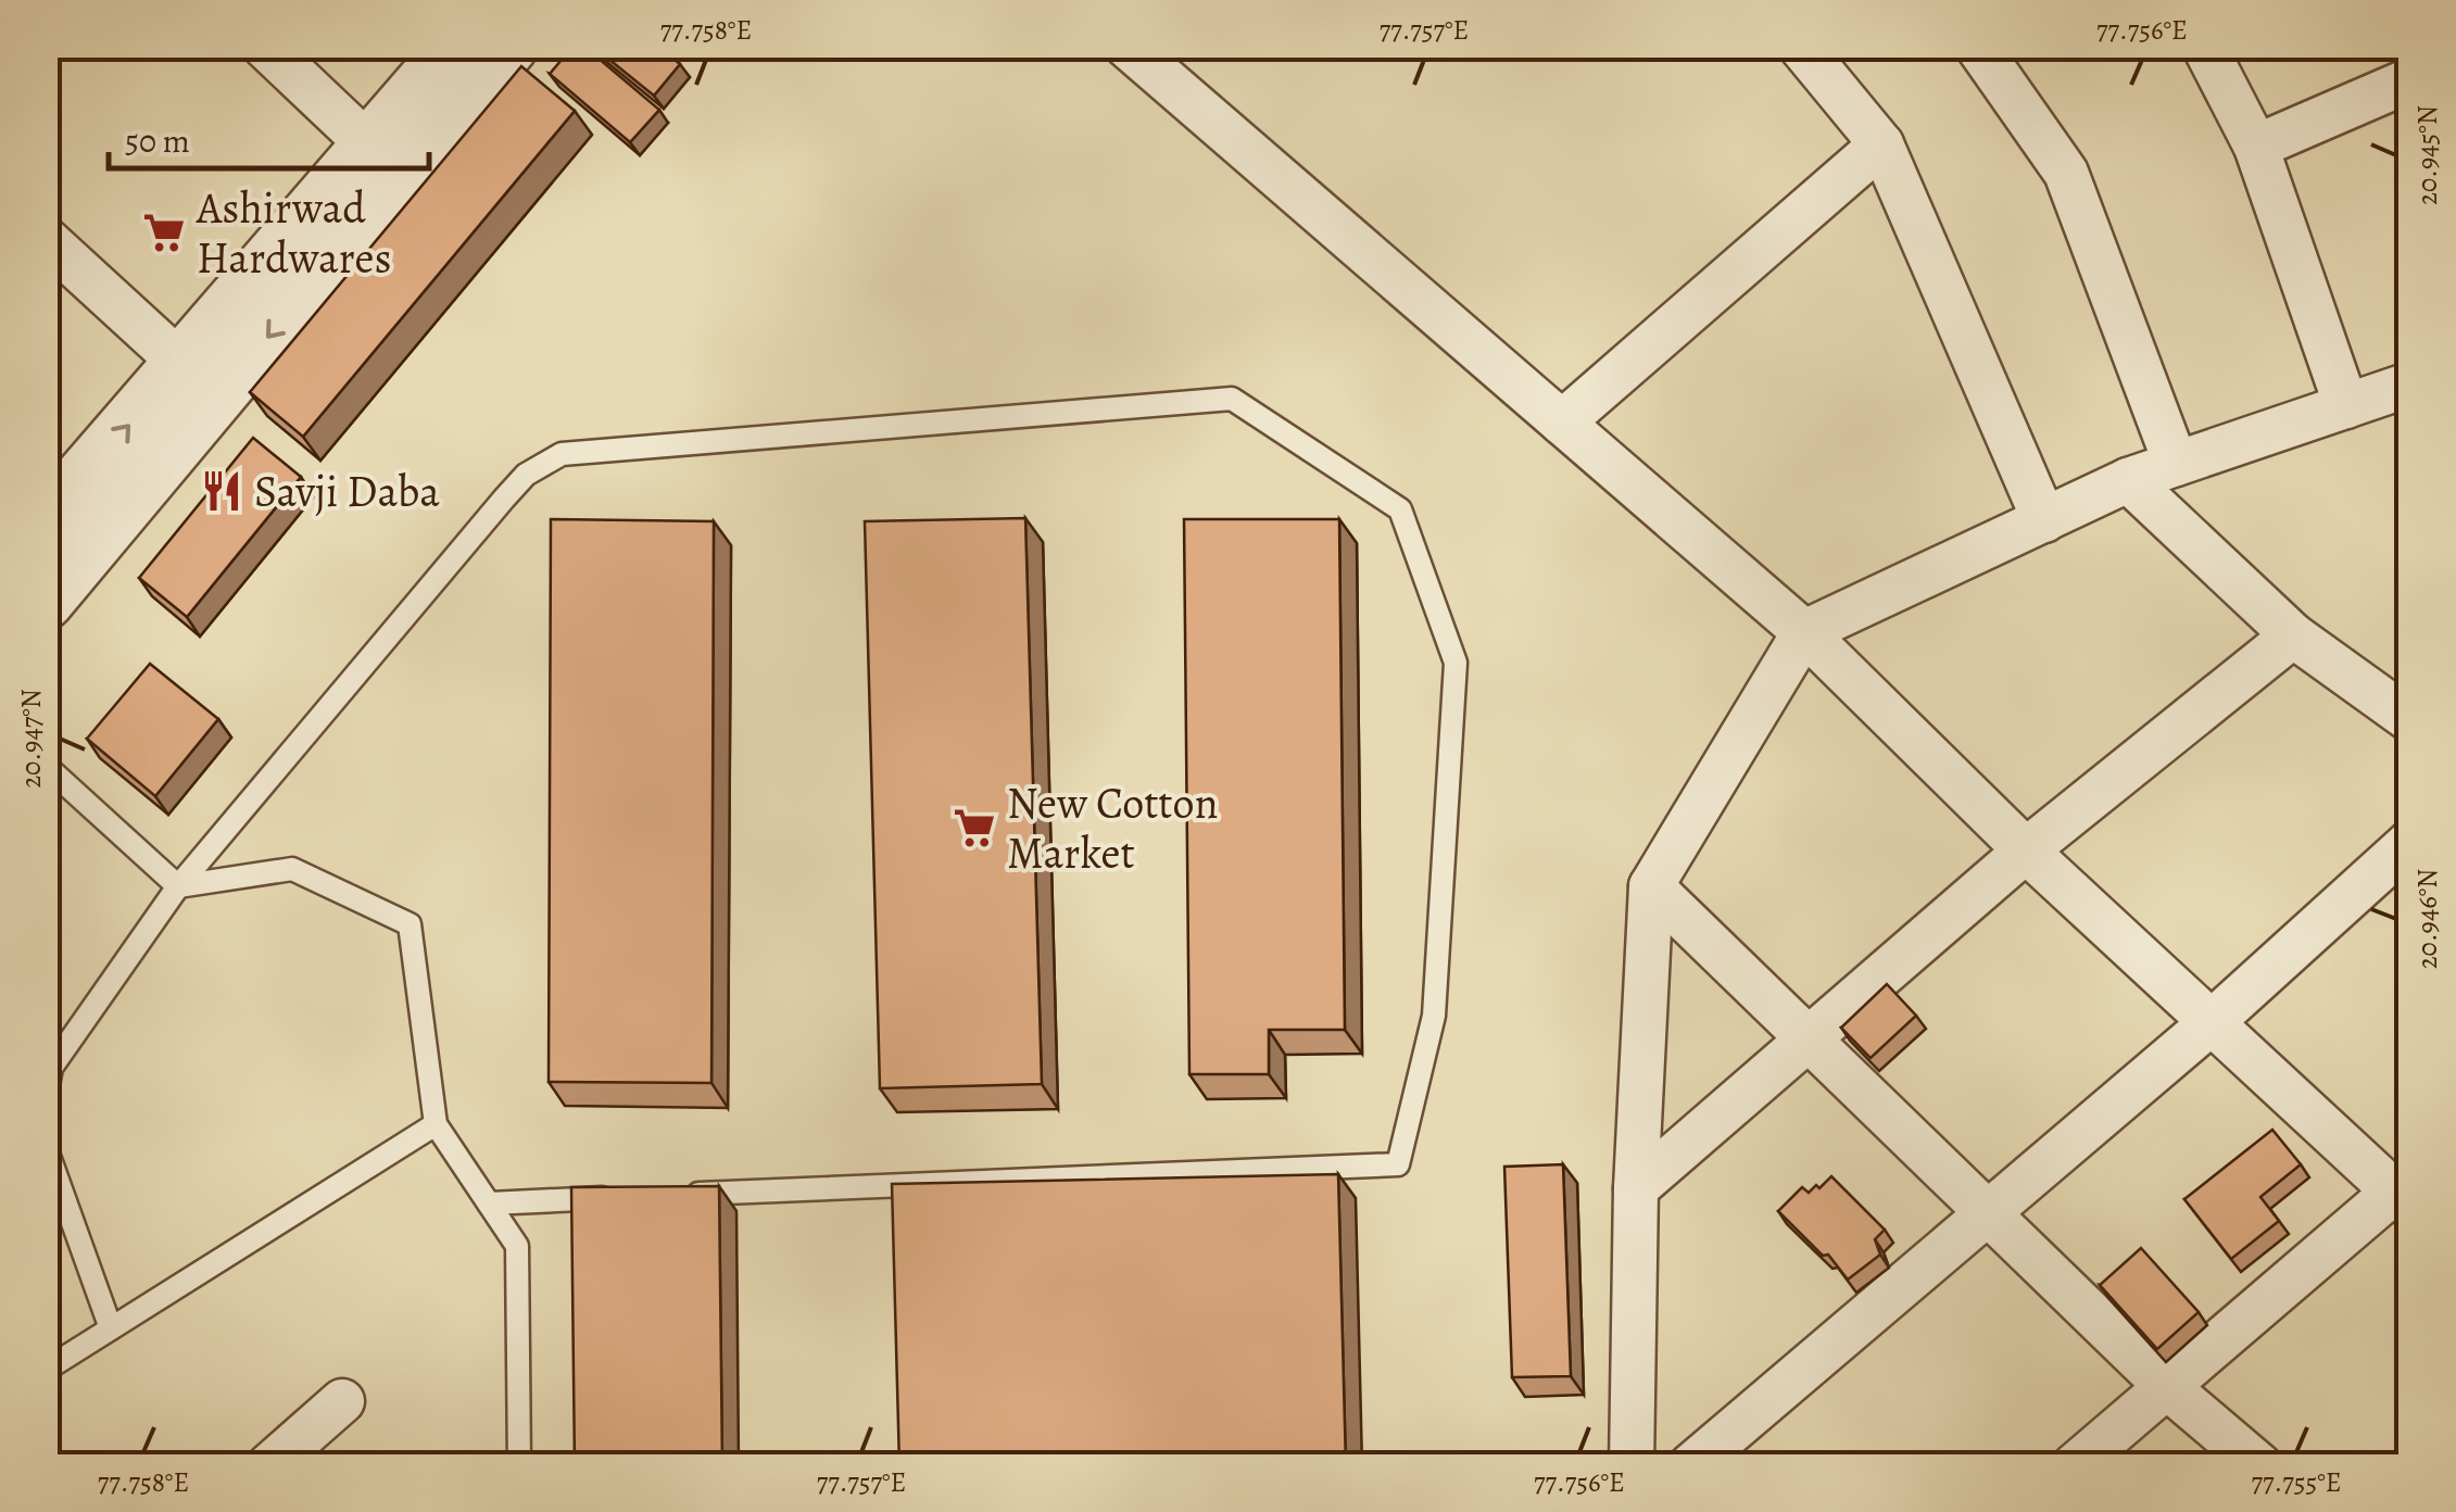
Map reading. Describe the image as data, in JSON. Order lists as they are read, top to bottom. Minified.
{"places":{"supermarket":["Ashirwad Hardwares","New Cotton Market"],"restaurant":["Savji Daba"]},"scale_bar":"50 m","coordinates":["77.758°E","77.757°E","77.756°E","20.945°N","20.947°N","20.946°N","77.755°E"]}
